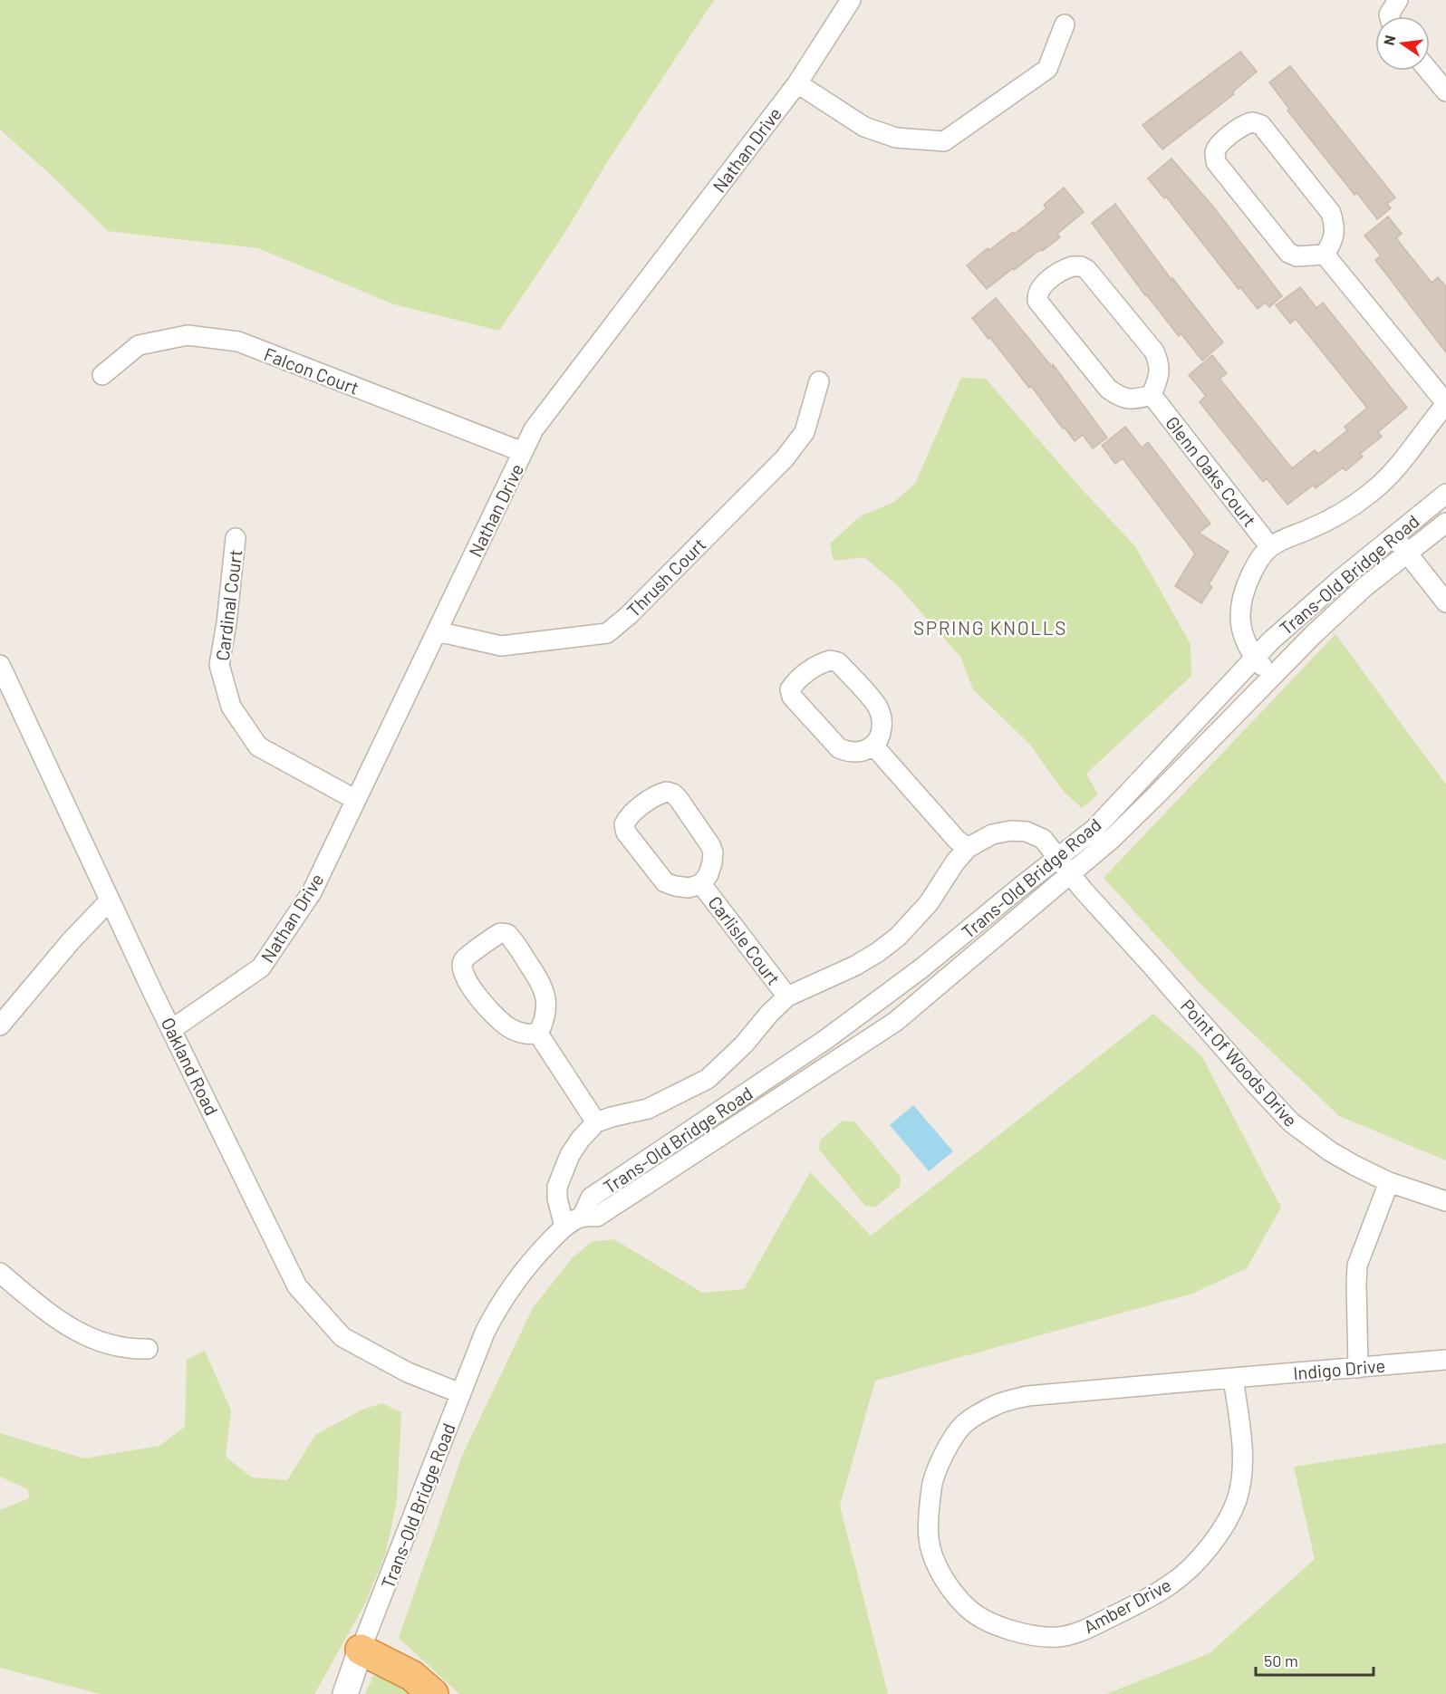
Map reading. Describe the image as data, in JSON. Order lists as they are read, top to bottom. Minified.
{"streets":{"street":["Nathan Drive","Falcon Court","Glenn Oaks Court","Trans-Old Bridge Road","Thrush Court","Cardinal Court","Carlisle Court","Point Of Woods Drive","Oakland Road","Indigo Drive","Amber Drive"]},"crossings":[["Nathan Drive","Falcon Court"],["Nathan Drive","Thrush Court"],["Nathan Drive","Cardinal Court"],["Nathan Drive","Oakland Road"],["Trans-Old Bridge Road","Carlisle Court"],["Trans-Old Bridge Road","Point Of Woods Drive"],["Trans-Old Bridge Road","Oakland Road"],["Carlisle Court","Point Of Woods Drive"],["Indigo Drive","Amber Drive"]],"districts":["SPRING KNOLLS"],"scale_bar":"50 m","north":"left"}
